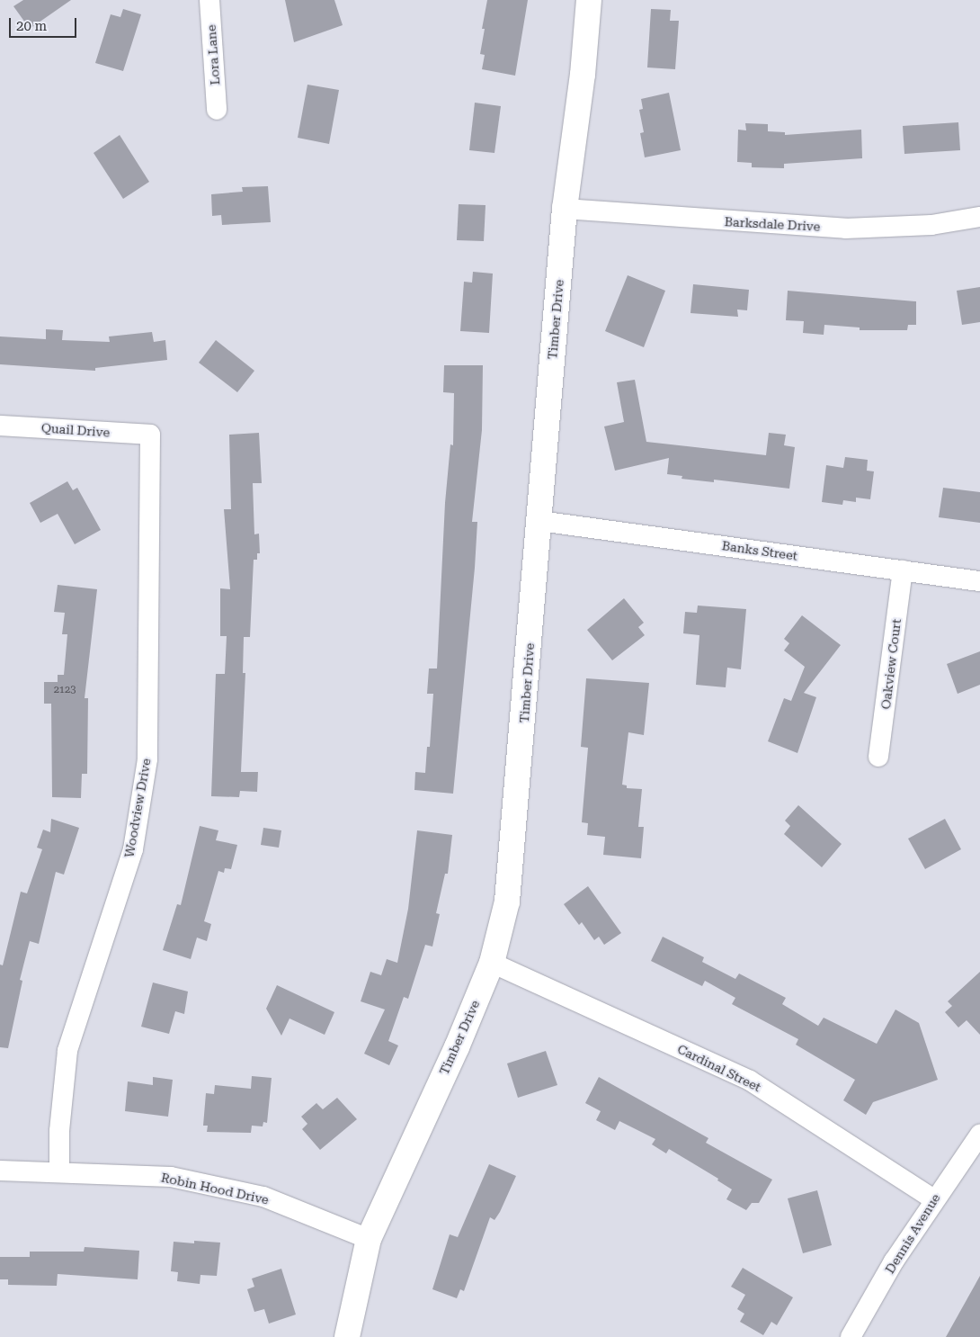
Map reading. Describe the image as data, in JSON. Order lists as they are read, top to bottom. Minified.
{"streets":{"street":["Lora Lane","Barksdale Drive","Timber Drive","Quail Drive","Banks Street","Oakview Court","Woodview Drive","Cardinal Street","Robin Hood Drive","Dennis Avenue"]},"crossings":[["Barksdale Drive","Timber Drive"],["Timber Drive","Banks Street"],["Timber Drive","Cardinal Street"],["Timber Drive","Robin Hood Drive"],["Quail Drive","Woodview Drive"],["Banks Street","Oakview Court"],["Woodview Drive","Robin Hood Drive"],["Cardinal Street","Dennis Avenue"]],"house_numbers":["2123"],"scale_bar":"20 m"}
